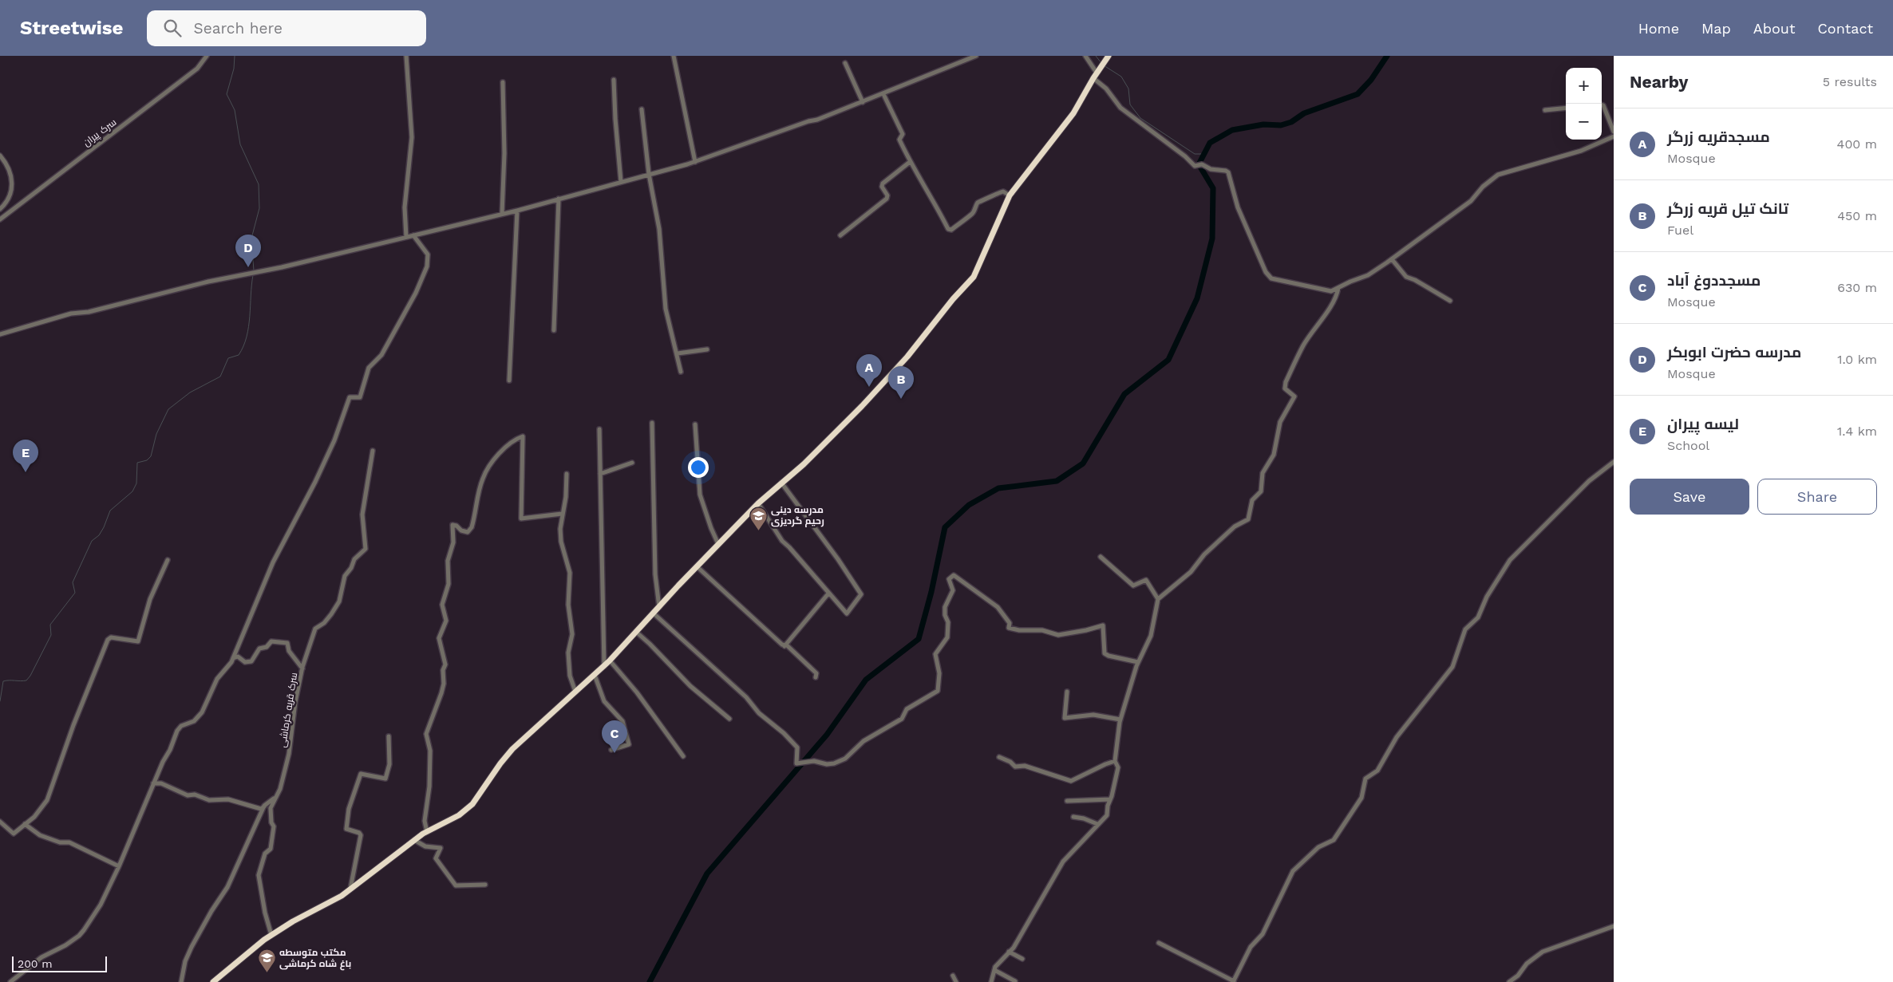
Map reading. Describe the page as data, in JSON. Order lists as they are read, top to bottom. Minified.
{"streets":{"street":["سرک پیران","سرک قریه کرماشی"]},"places":{"school or university":["مدرسه دینی رحیم گردیزی","مکتب متوسطه باغ شاه کرماشی"]},"scale_bar":"200 m","page":{"header":"Streetwise","search":"Search here","nav":["Home","Map","About","Contact"],"heading":["Nearby","5 results"],"map_buttons":["+","−"],"list":[{"mark":"A","name":"مسجدقریه زرگر","note":"Mosque","value":"400 m"},{"mark":"B","name":"تانک تیل قریه زرگر","note":"Fuel","value":"450 m"},{"mark":"C","name":"مسجددوغ آباد","note":"Mosque","value":"630 m"},{"mark":"D","name":"مدرسه حضرت ابوبکر","note":"Mosque","value":"1.0 km"},{"mark":"E","name":"لیسه پیران","note":"School","value":"1.4 km"}],"pins":["D","A","B","E","C"],"buttons":["Save","Share"],"scale":"200 m"}}
